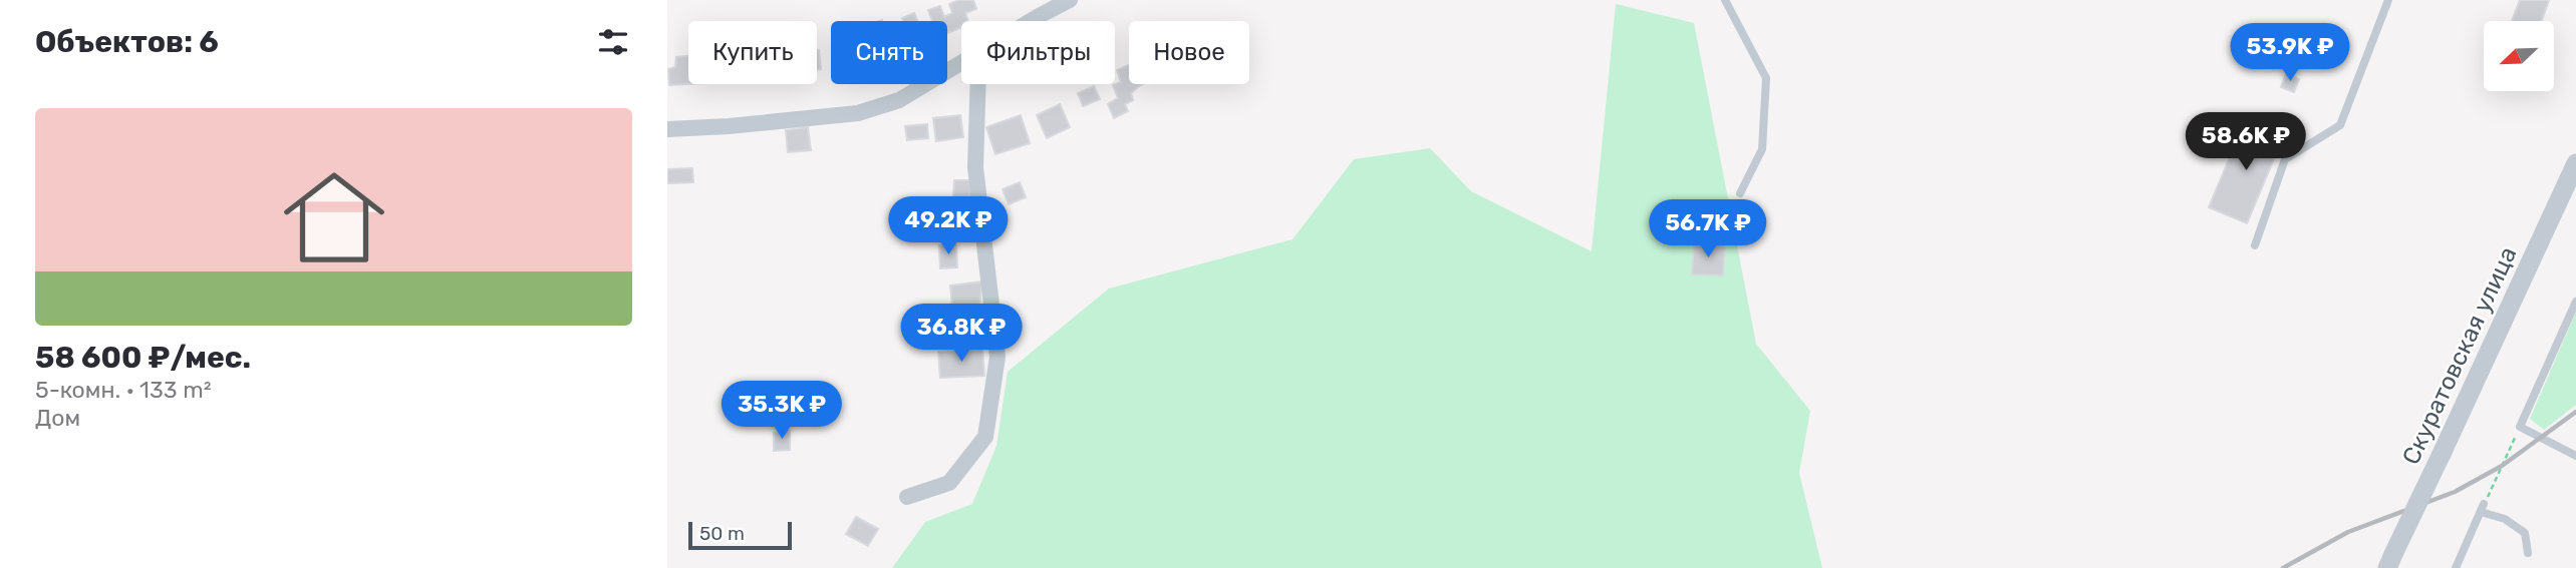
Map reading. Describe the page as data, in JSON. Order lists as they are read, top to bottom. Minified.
{"streets":{"street":["Скуратовская улица"]},"scale_bar":"50 m","north":"bottom left","page":{"heading":"Объектов: 6","chip":["Купить","Снять","Фильтры","Новое"],"price":["53.9K ₽","58.6K ₽","49.2K ₽","56.7K ₽","36.8K ₽","35.3K ₽"],"list":[{"name":"58 600 ₽/мес.","note":"5-комн. · 133 m² · Дом"}],"scale":"50 m"}}
